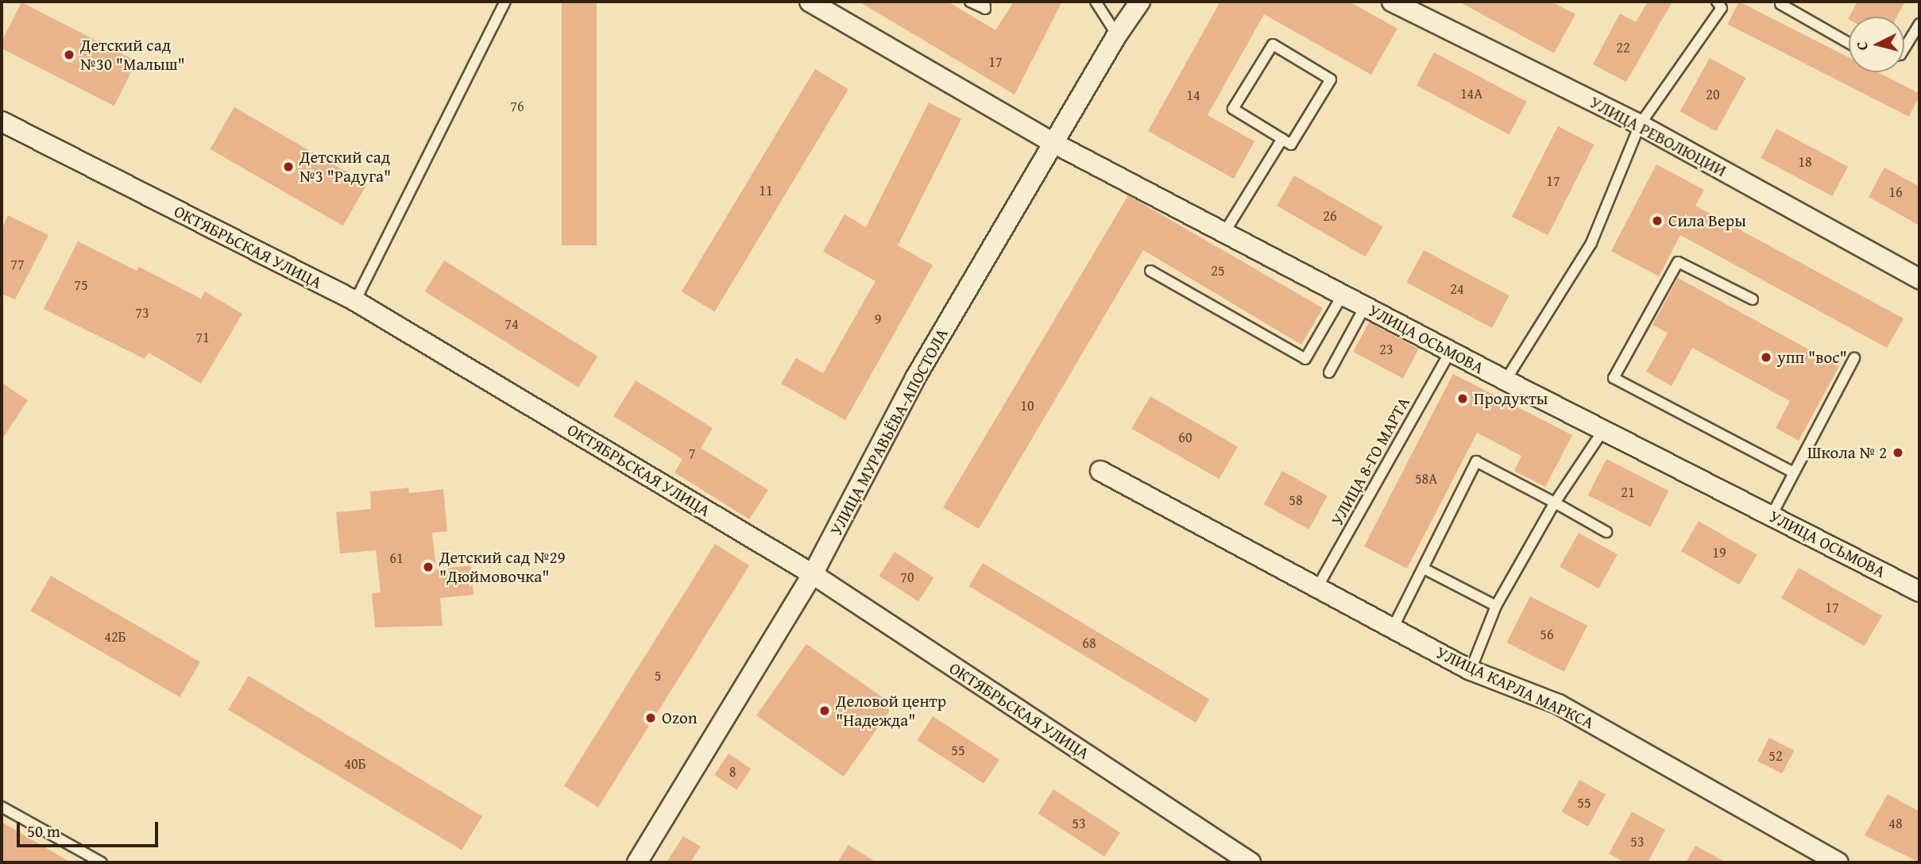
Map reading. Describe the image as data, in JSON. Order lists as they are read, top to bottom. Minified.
{"streets":{"street":["УЛИЦА РЕВОЛЮЦИИ","ОКТЯБРЬСКАЯ УЛИЦА","УЛИЦА ОСЬМОВА","УЛИЦА МУРАВЬЁВА-АПОСТОЛА","УЛИЦА КАРЛА МАРКСА"],"lane":["УЛИЦА 8-ГО МАРТА"]},"crossings":[["ОКТЯБРЬСКАЯ УЛИЦА","УЛИЦА МУРАВЬЁВА-АПОСТОЛА"],["УЛИЦА ОСЬМОВА","УЛИЦА МУРАВЬЁВА-АПОСТОЛА"],["УЛИЦА ОСЬМОВА","УЛИЦА 8-ГО МАРТА"],["УЛИЦА 8-ГО МАРТА","УЛИЦА КАРЛА МАРКСА"]],"places":["Детский сад №30 \"Малыш\"","Детский сад №3 \"Радуга\"","Сила Веры","упп \"вос\"","Продукты","Школа № 2","Детский сад №29 \"Дюймовочка\"","Деловой центр \"Надежда\"","Ozon"],"house_numbers":["22","17","14А","20","14","76","18","17","11","16","26","77","25","75","24","73","9","74","71","23","10","60","7","58А","21","58","19","61","70","17","56","42Б","68","5","55","52","40Б","8","55","53","48","53"],"scale_bar":"50 m","north":"left"}
